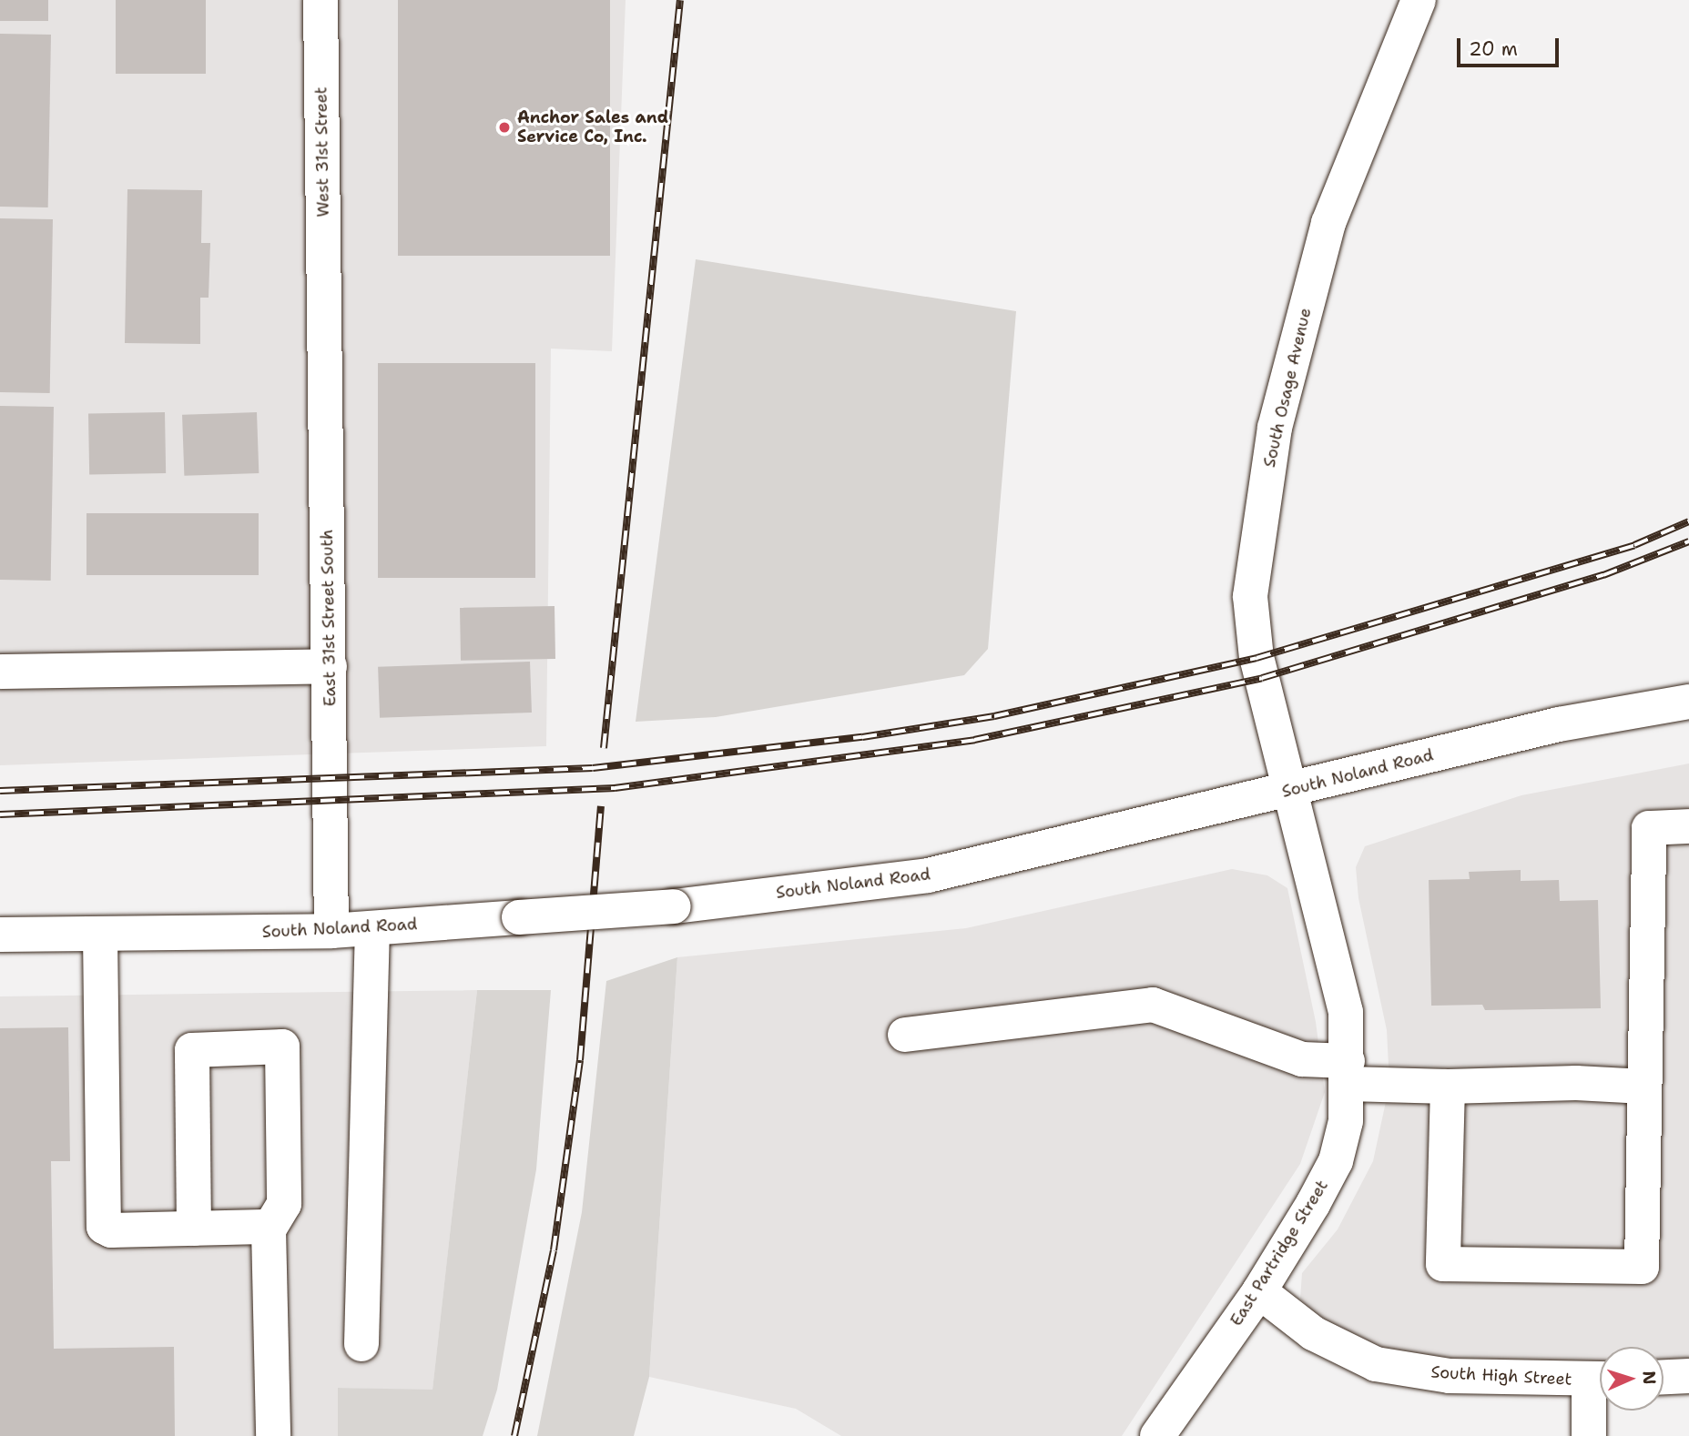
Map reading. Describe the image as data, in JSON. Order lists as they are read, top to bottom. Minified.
{"streets":{"street":["West 31st Street","South Osage Avenue","East 31st Street South","South Noland Road","East Partridge Street","South High Street"]},"crossings":[["West 31st Street","East 31st Street South"],["South Osage Avenue","South Noland Road"],["South Osage Avenue","East Partridge Street"],["East 31st Street South","South Noland Road"],["South Noland Road","East Partridge Street"],["East Partridge Street","South High Street"]],"places":["Anchor Sales and Service Co, Inc."],"scale_bar":"20 m","north":"right"}
